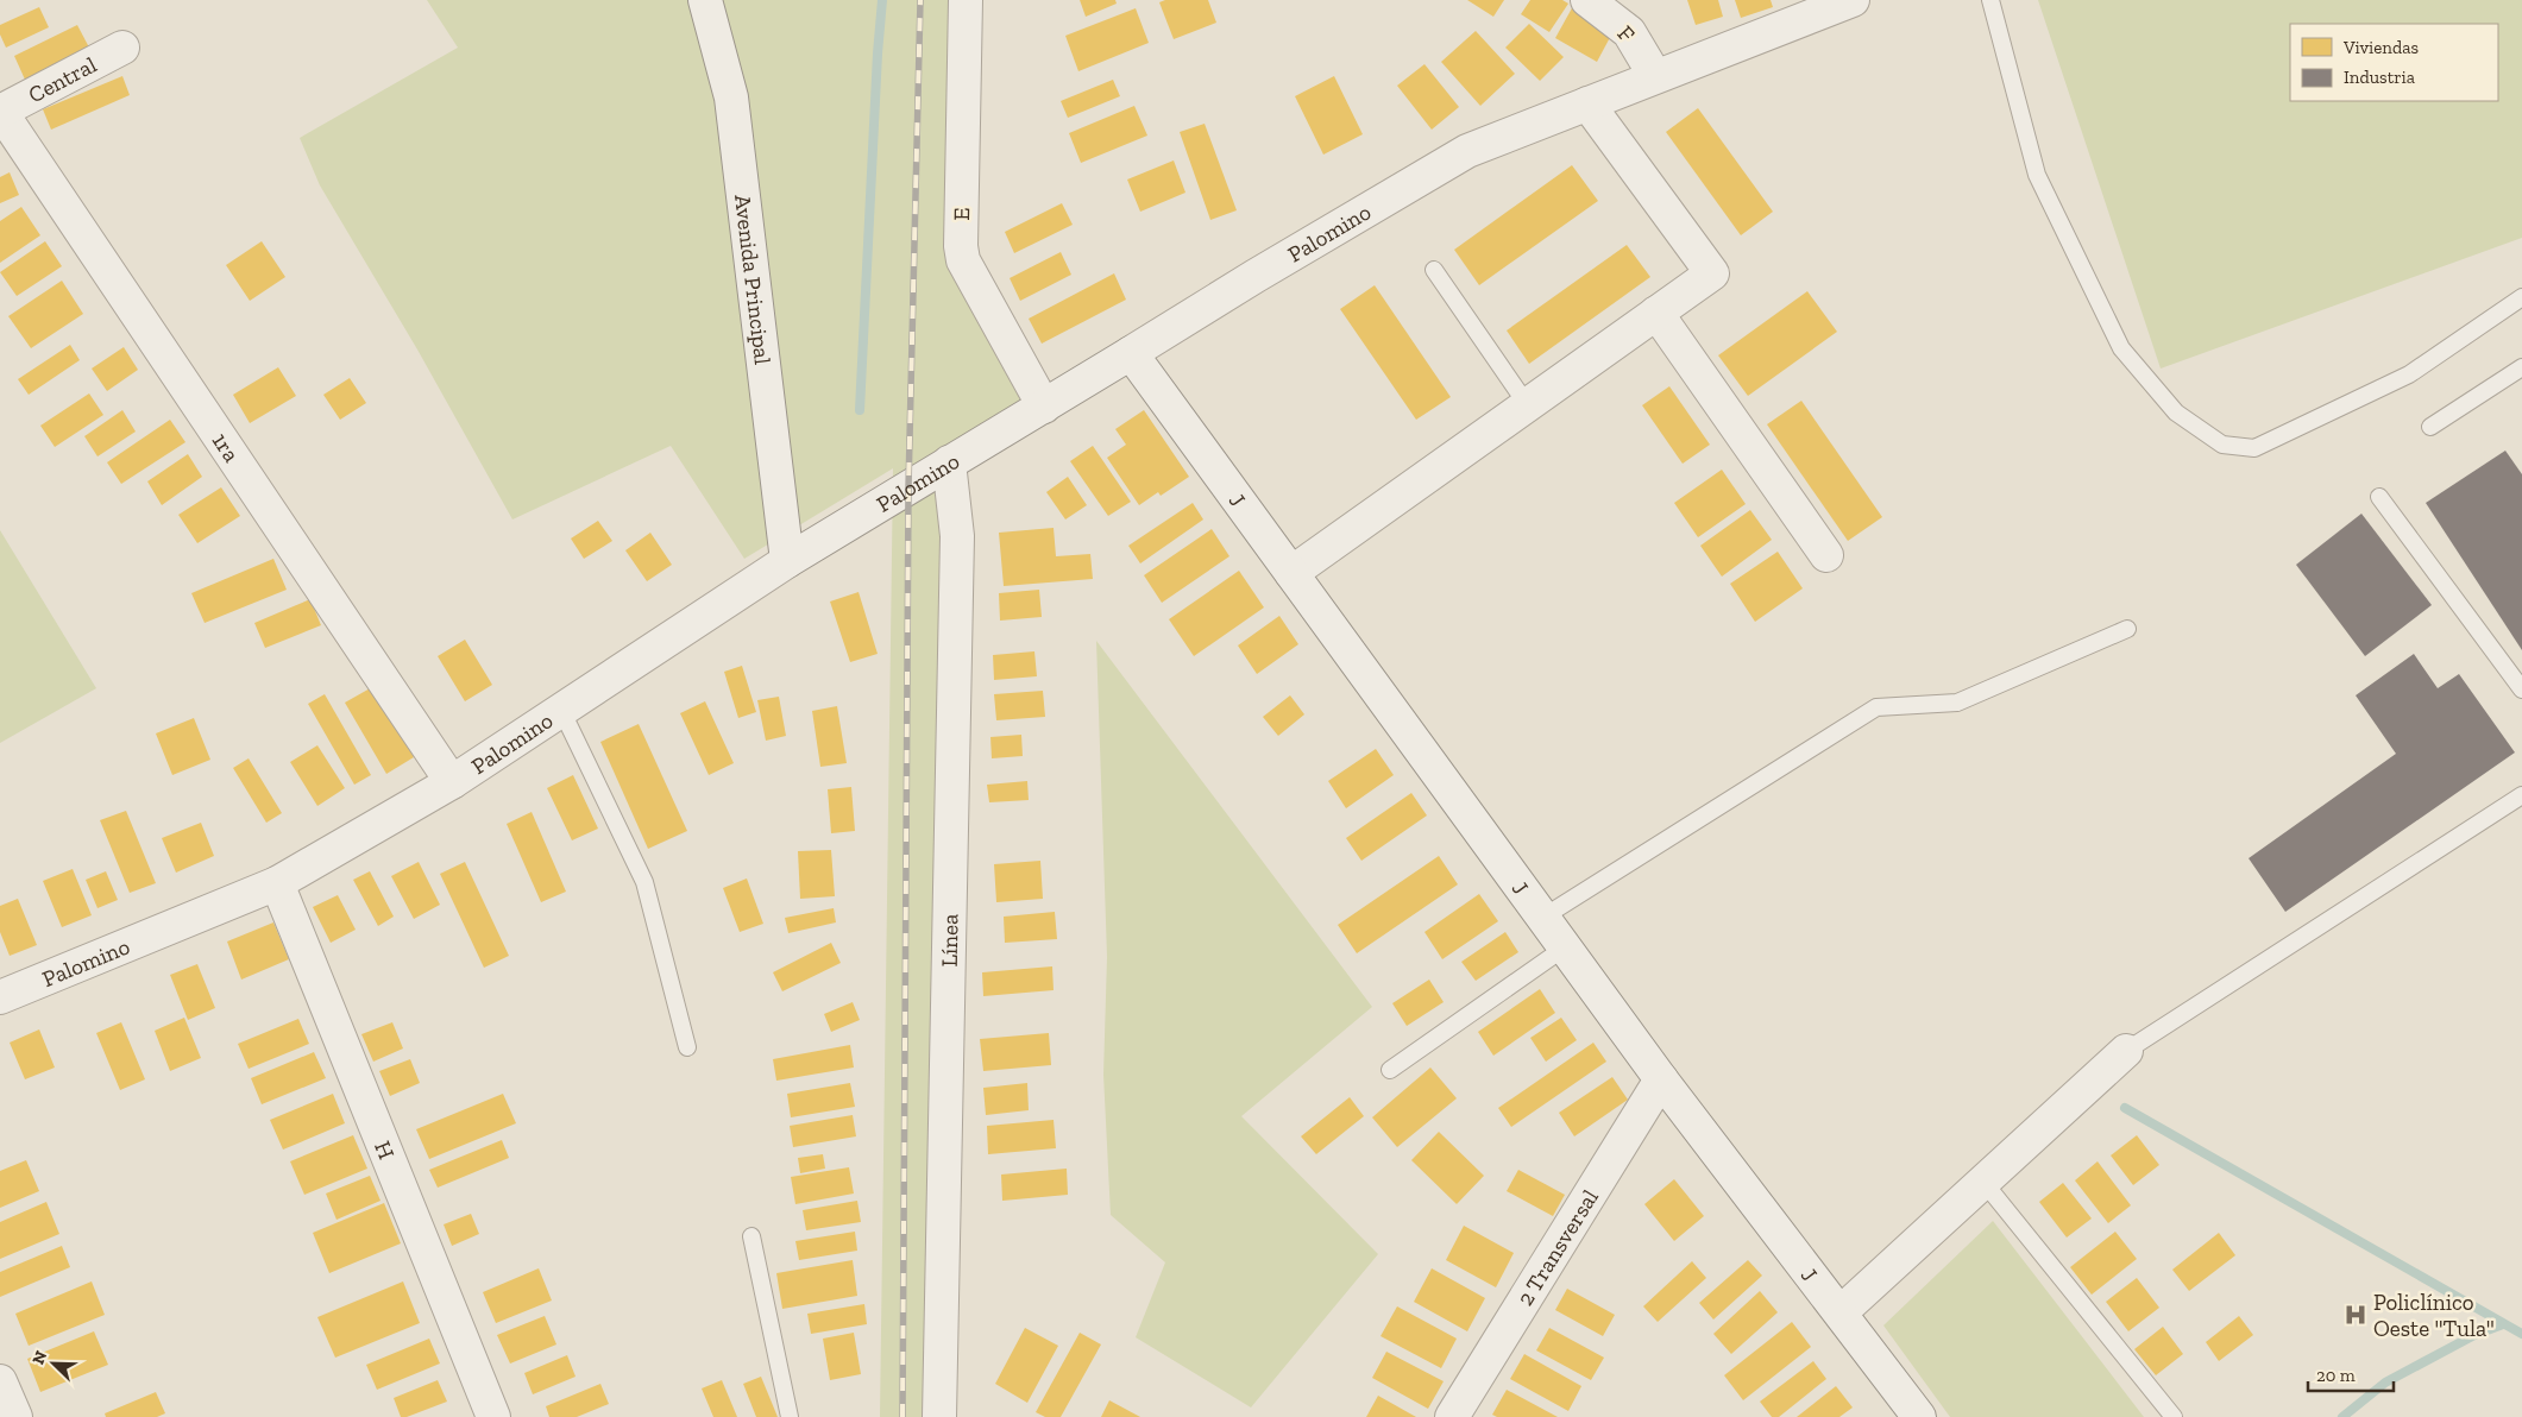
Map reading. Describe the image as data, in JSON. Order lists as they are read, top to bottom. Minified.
{"streets":{"street":["F","Central","E","Palomino","Avenida Principal","1ra","J","Línea","H","2 Transversal"]},"crossings":[["F","Palomino"],["Central","1ra"],["E","Palomino"],["Palomino","Avenida Principal"],["Palomino","1ra"],["Palomino","J"],["Palomino","Línea"],["Palomino","H"],["J","2 Transversal"]],"places":{"hospital":["Policlínico Oeste \"Tula\""]},"legend":["Viviendas","Industria"],"scale_bar":"20 m","north":"top left"}
